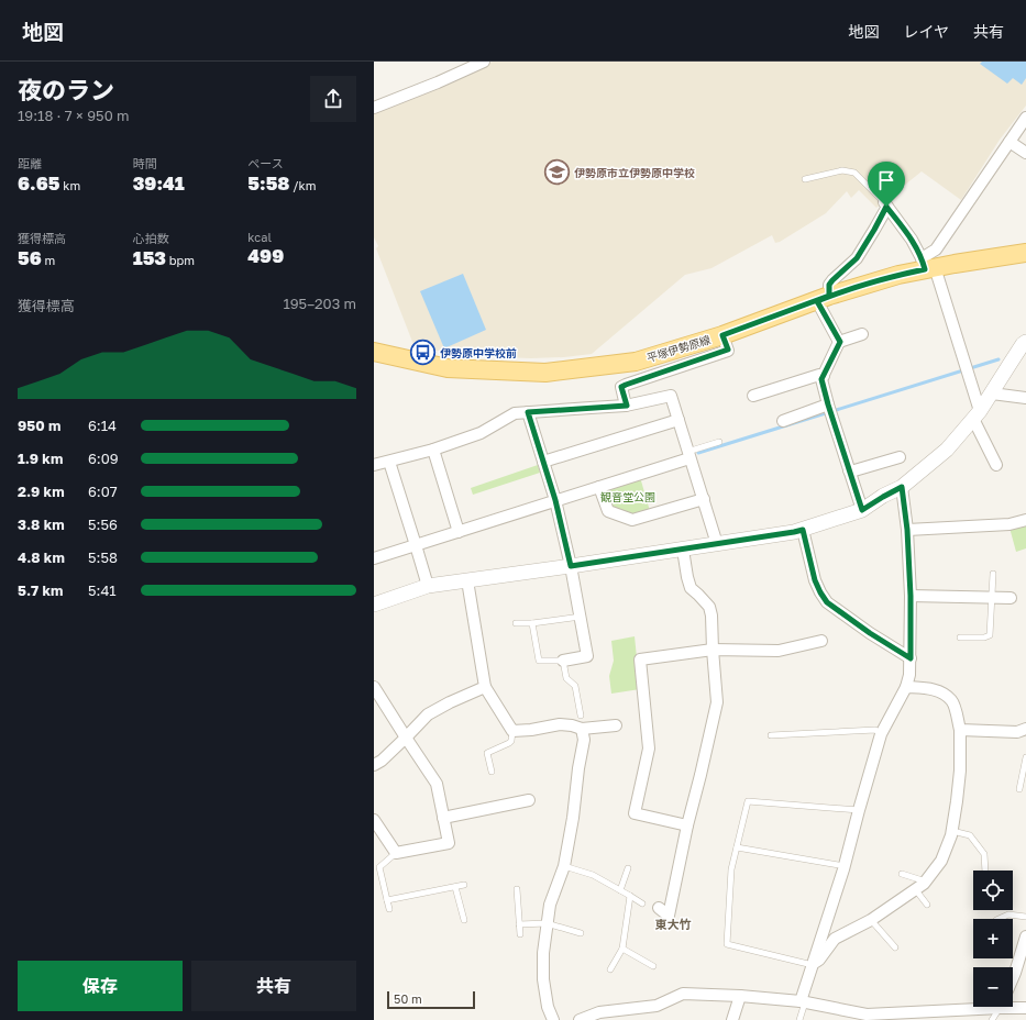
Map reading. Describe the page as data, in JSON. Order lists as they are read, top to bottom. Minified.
{"streets":{"main road":["平塚伊勢原線"]},"districts":["東大竹"],"parks":["観音堂公園"],"places":{"school or university":["伊勢原市立伊勢原中学校"],"bus stop":["伊勢原中学校前"]},"scale_bar":"50 m","page":{"header":"地図","nav":["地図","レイヤ","共有"],"heading":["夜のラン","19:18 · 7 × 950 m"],"stats":[["距離","6.65 km"],["時間","39:41"],["ペース","5:58 /km"],["獲得標高","56 m"],["心拍数","153 bpm"],["kcal","499"]],"chart":["獲得標高","195–203 m"],"list":[{"name":"950 m","note":"6:14"},{"name":"1.9 km","note":"6:09"},{"name":"2.9 km","note":"6:07"},{"name":"3.8 km","note":"5:56"},{"name":"4.8 km","note":"5:58"},{"name":"5.7 km","note":"5:41"}],"map_buttons":["+","−"],"buttons":["保存","共有"],"scale":"50 m"}}
